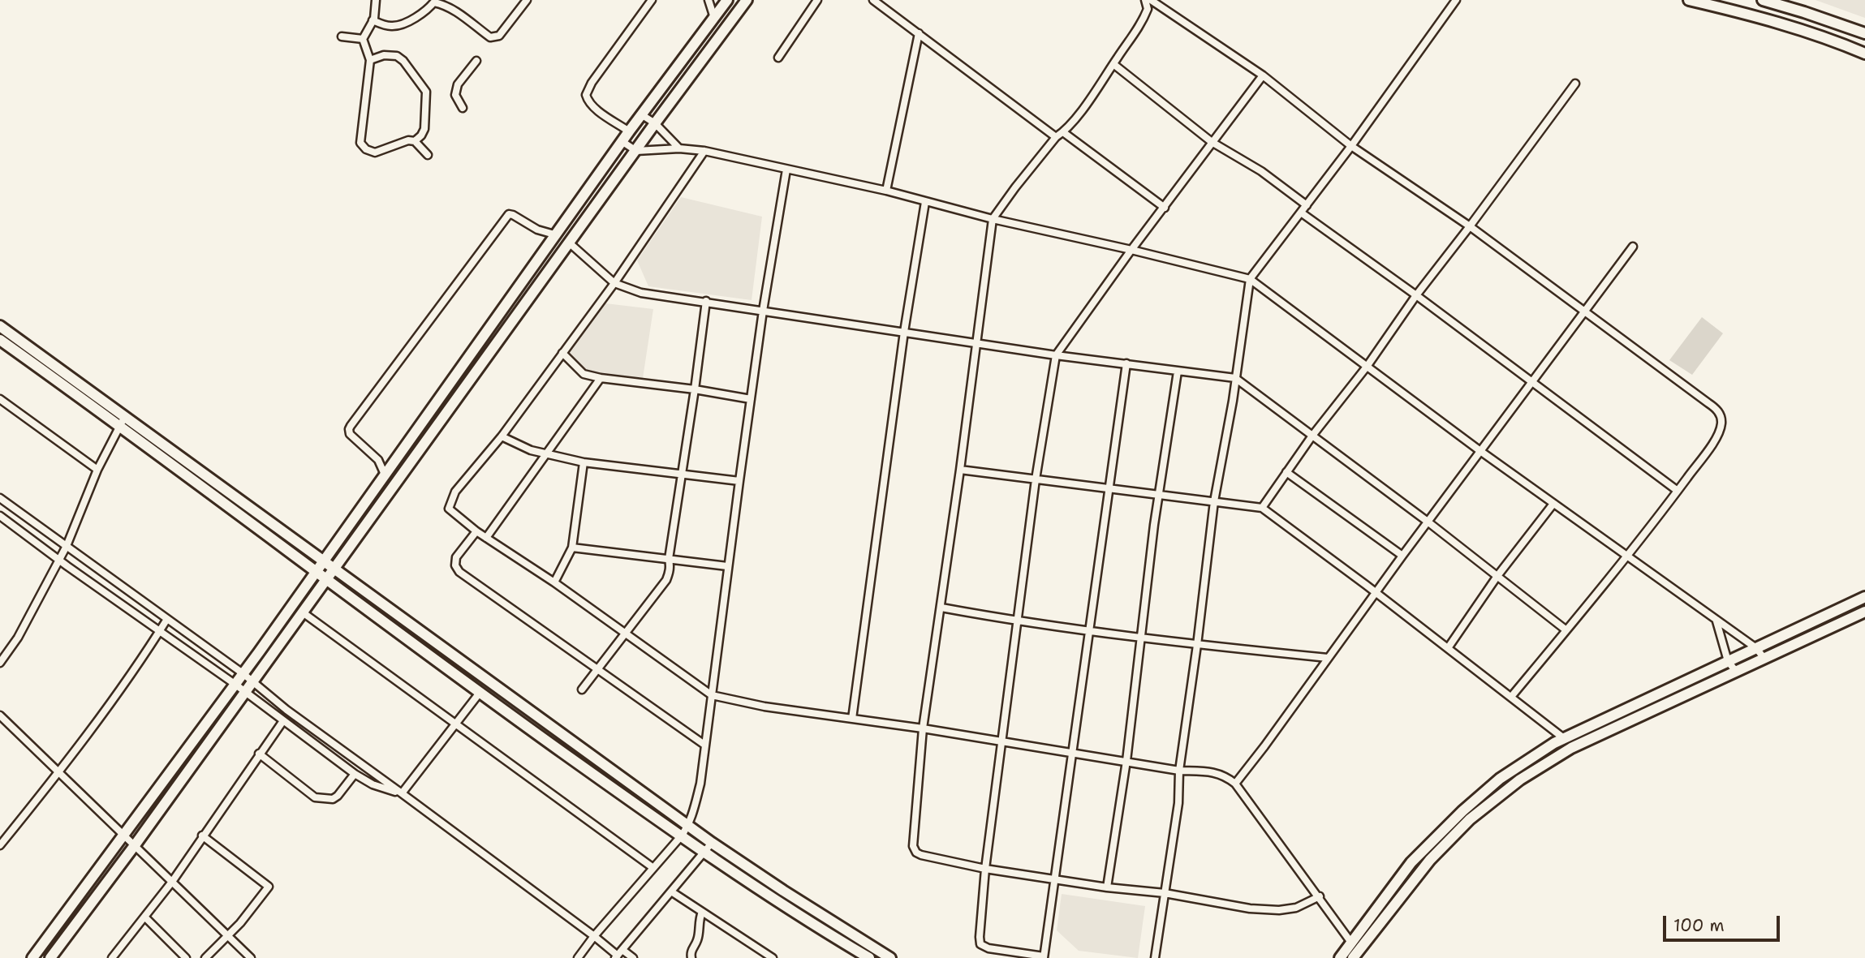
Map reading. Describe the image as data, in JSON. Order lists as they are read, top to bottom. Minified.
{"scale_bar":"100 m"}
